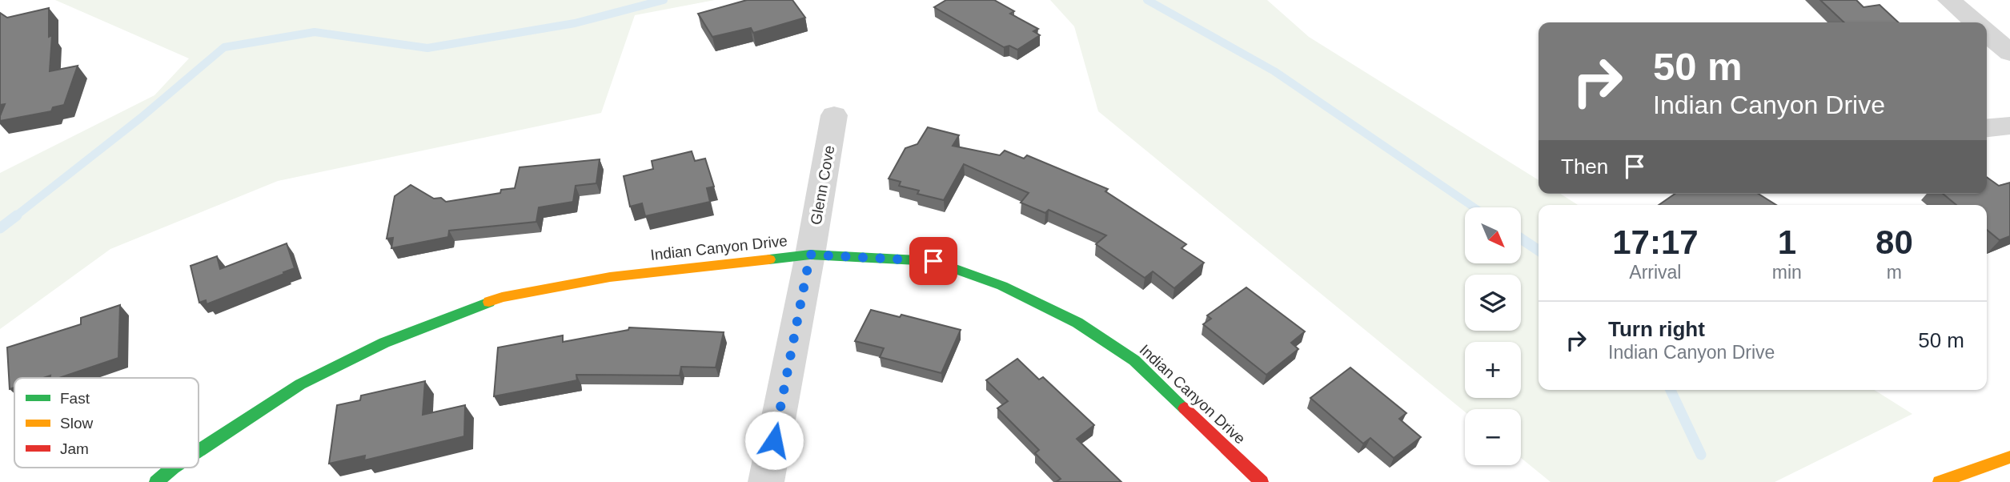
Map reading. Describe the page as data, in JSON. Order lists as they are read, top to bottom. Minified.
{"streets":{"street":["Glenn Cove","Indian Canyon Drive"]},"crossings":[["Glenn Cove","Indian Canyon Drive"]],"legend":["Fast","Slow","Jam"],"north":"bottom right","page":{"turn":["50 m","Indian Canyon Drive"],"then":"Then","eta":["17:17","Arrival","1","min","80","m"],"map_buttons":["+","−"],"list":[{"name":"Turn right","note":"Indian Canyon Drive","value":"50 m"}]}}
